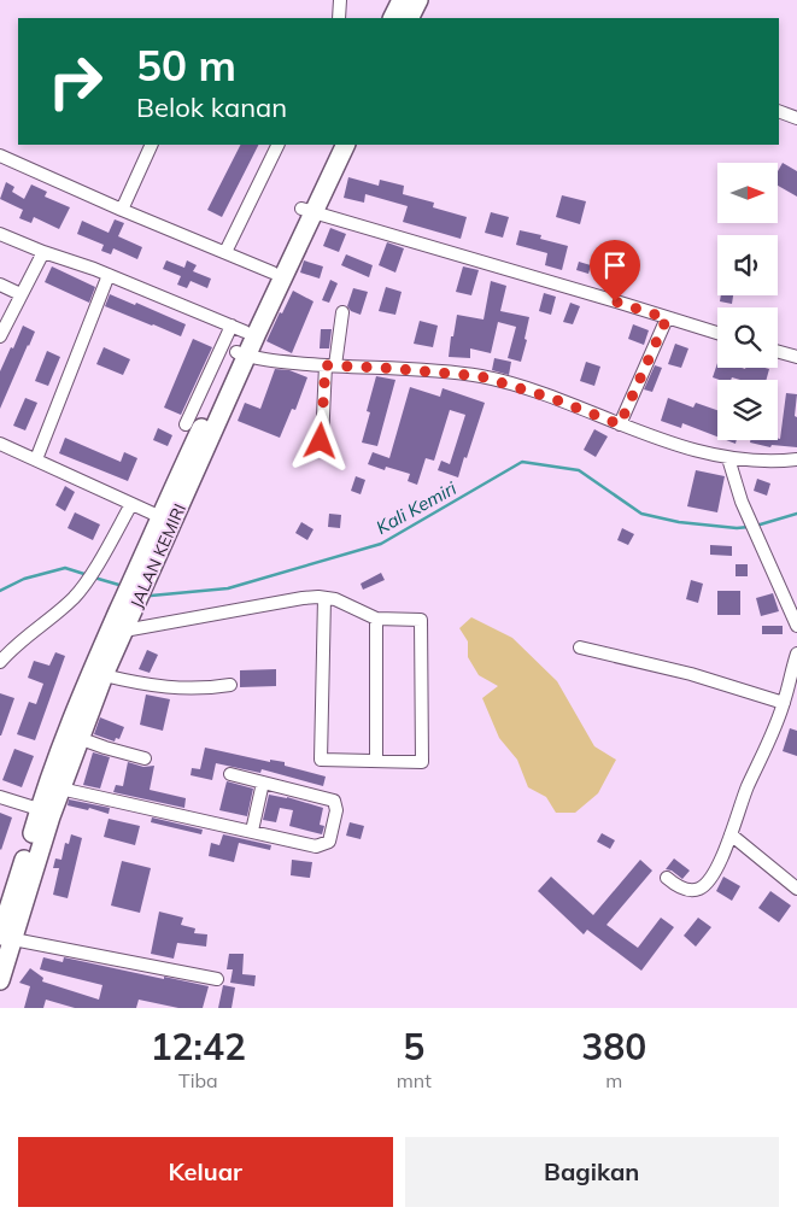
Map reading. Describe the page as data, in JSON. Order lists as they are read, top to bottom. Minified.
{"streets":{"highway":["JALAN KEMIRI"]},"water":["Kali Kemiri"],"north":"right","page":{"turn":["50 m","Belok kanan"],"eta":["12:42","Tiba","5","mnt","380","m"],"buttons":["Keluar","Bagikan"]}}
